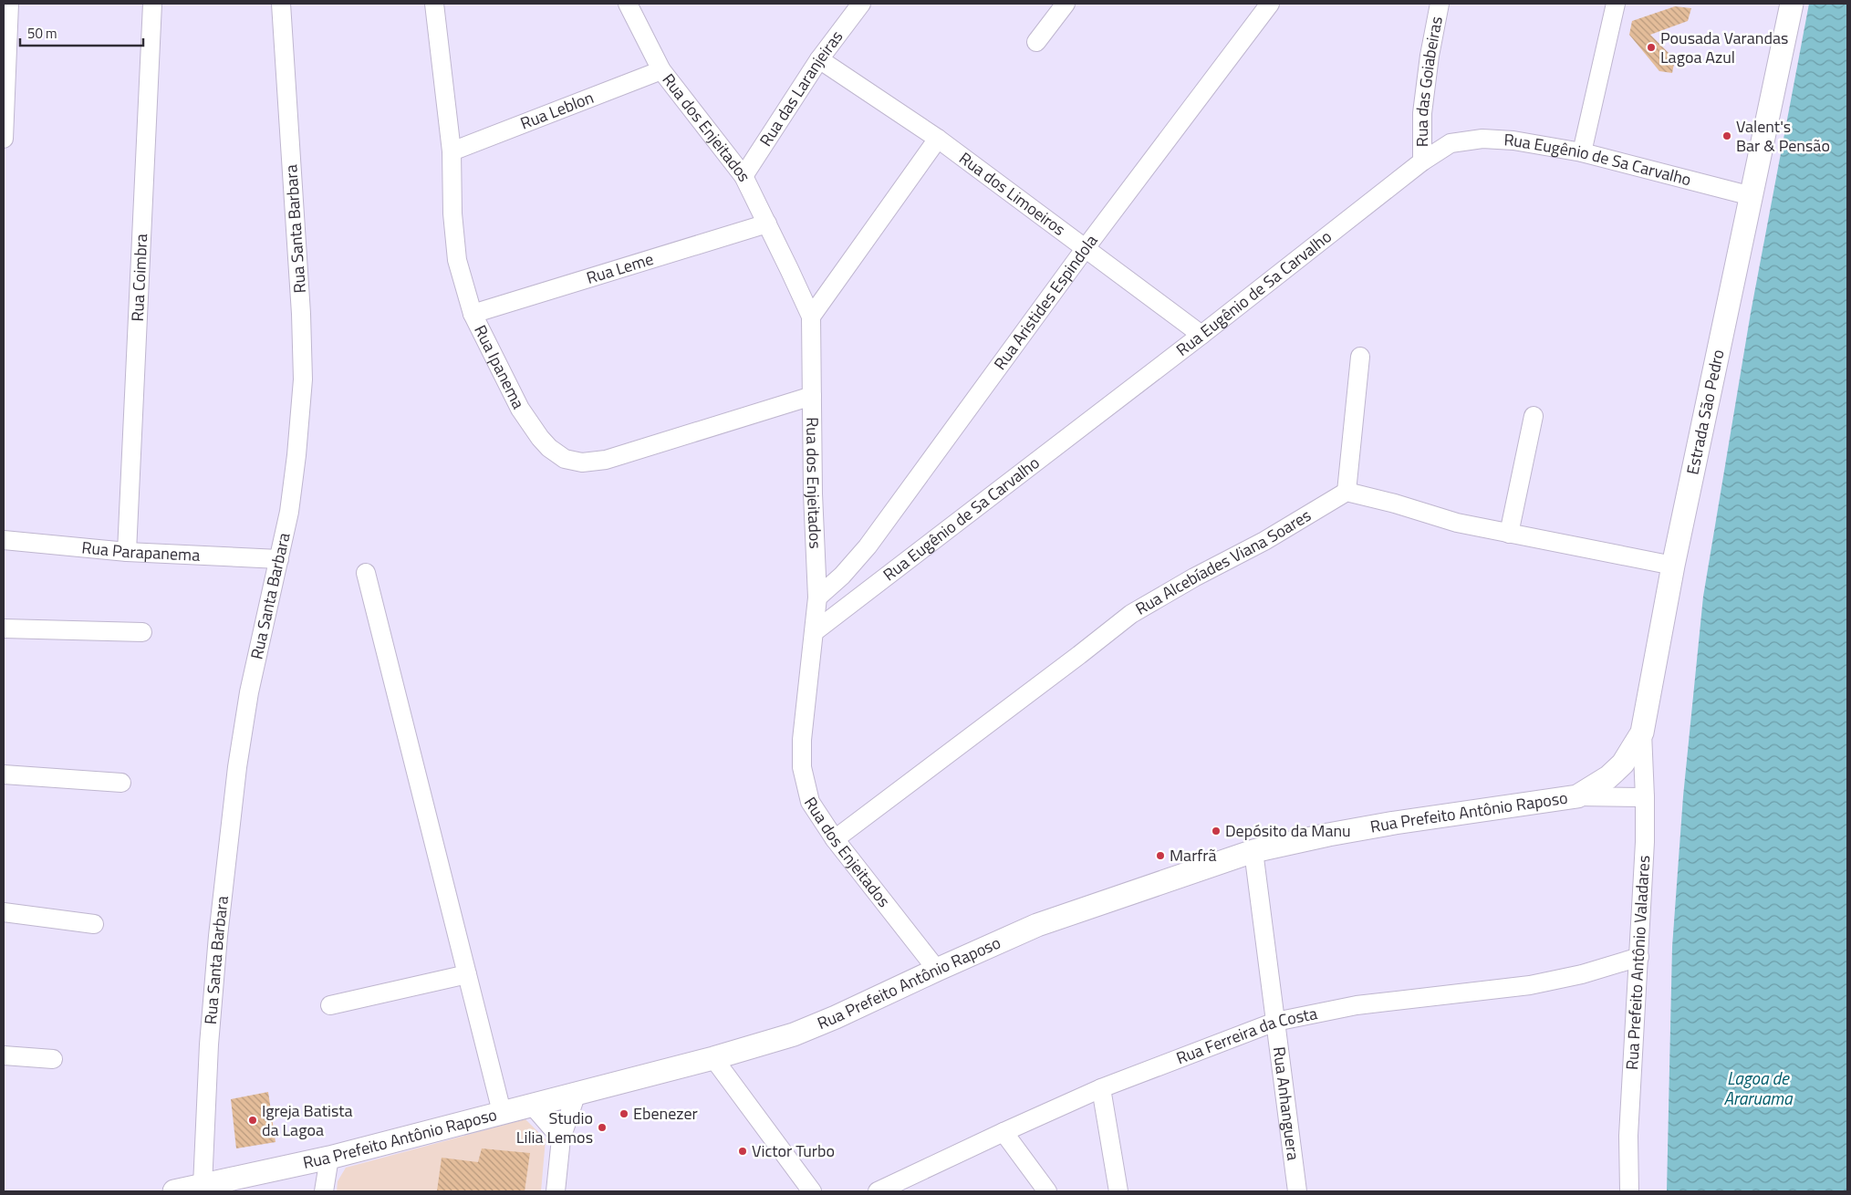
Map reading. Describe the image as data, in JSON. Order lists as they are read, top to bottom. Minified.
{"streets":{"street":["Rua das Goiabeiras","Rua das Laranjeiras","Rua Leblon","Rua dos Enjeitados","Rua Eugênio de Sa Carvalho","Rua dos Limoeiros","Rua Santa Barbara","Rua Leme","Rua Coimbra","Rua Aristides Espindola","Rua Ipanema","Estrada São Pedro","Rua Parapanema","Rua Alcebíades Viana Soares","Rua Prefeito Antônio Raposo","Rua Prefeito Antônio Valadares","Rua Ferreira da Costa","Rua Anhanguera"]},"crossings":[["Rua das Goiabeiras","Rua Eugênio de Sa Carvalho"],["Rua das Laranjeiras","Rua dos Enjeitados"],["Rua das Laranjeiras","Rua dos Limoeiros"],["Rua Leblon","Rua dos Enjeitados"],["Rua Leblon","Rua Ipanema"],["Rua dos Enjeitados","Rua Eugênio de Sa Carvalho"],["Rua dos Enjeitados","Rua Leme"],["Rua dos Enjeitados","Rua Aristides Espindola"],["Rua dos Enjeitados","Rua Ipanema"],["Rua dos Enjeitados","Rua Alcebíades Viana Soares"],["Rua dos Enjeitados","Rua Prefeito Antônio Raposo"],["Rua Eugênio de Sa Carvalho","Rua dos Limoeiros"],["Rua Eugênio de Sa Carvalho","Estrada São Pedro"],["Rua dos Limoeiros","Rua Aristides Espindola"],["Rua Santa Barbara","Rua Parapanema"],["Rua Santa Barbara","Rua Prefeito Antônio Raposo"],["Rua Leme","Rua Ipanema"],["Rua Coimbra","Rua Parapanema"],["Estrada São Pedro","Rua Prefeito Antônio Raposo"],["Estrada São Pedro","Rua Prefeito Antônio Valadares"],["Rua Prefeito Antônio Raposo","Rua Prefeito Antônio Valadares"],["Rua Prefeito Antônio Raposo","Rua Anhanguera"],["Rua Prefeito Antônio Valadares","Rua Ferreira da Costa"],["Rua Ferreira da Costa","Rua Anhanguera"]],"water":["Lagoa de Araruama"],"places":["Pousada Varandas Lagoa Azul","Valent's Bar & Pensão","Depósito da Manu","Marfrã","Ebenezer","Igreja Batista da Lagoa","Studio Lilia Lemos","Victor Turbo"],"scale_bar":"50 m"}
